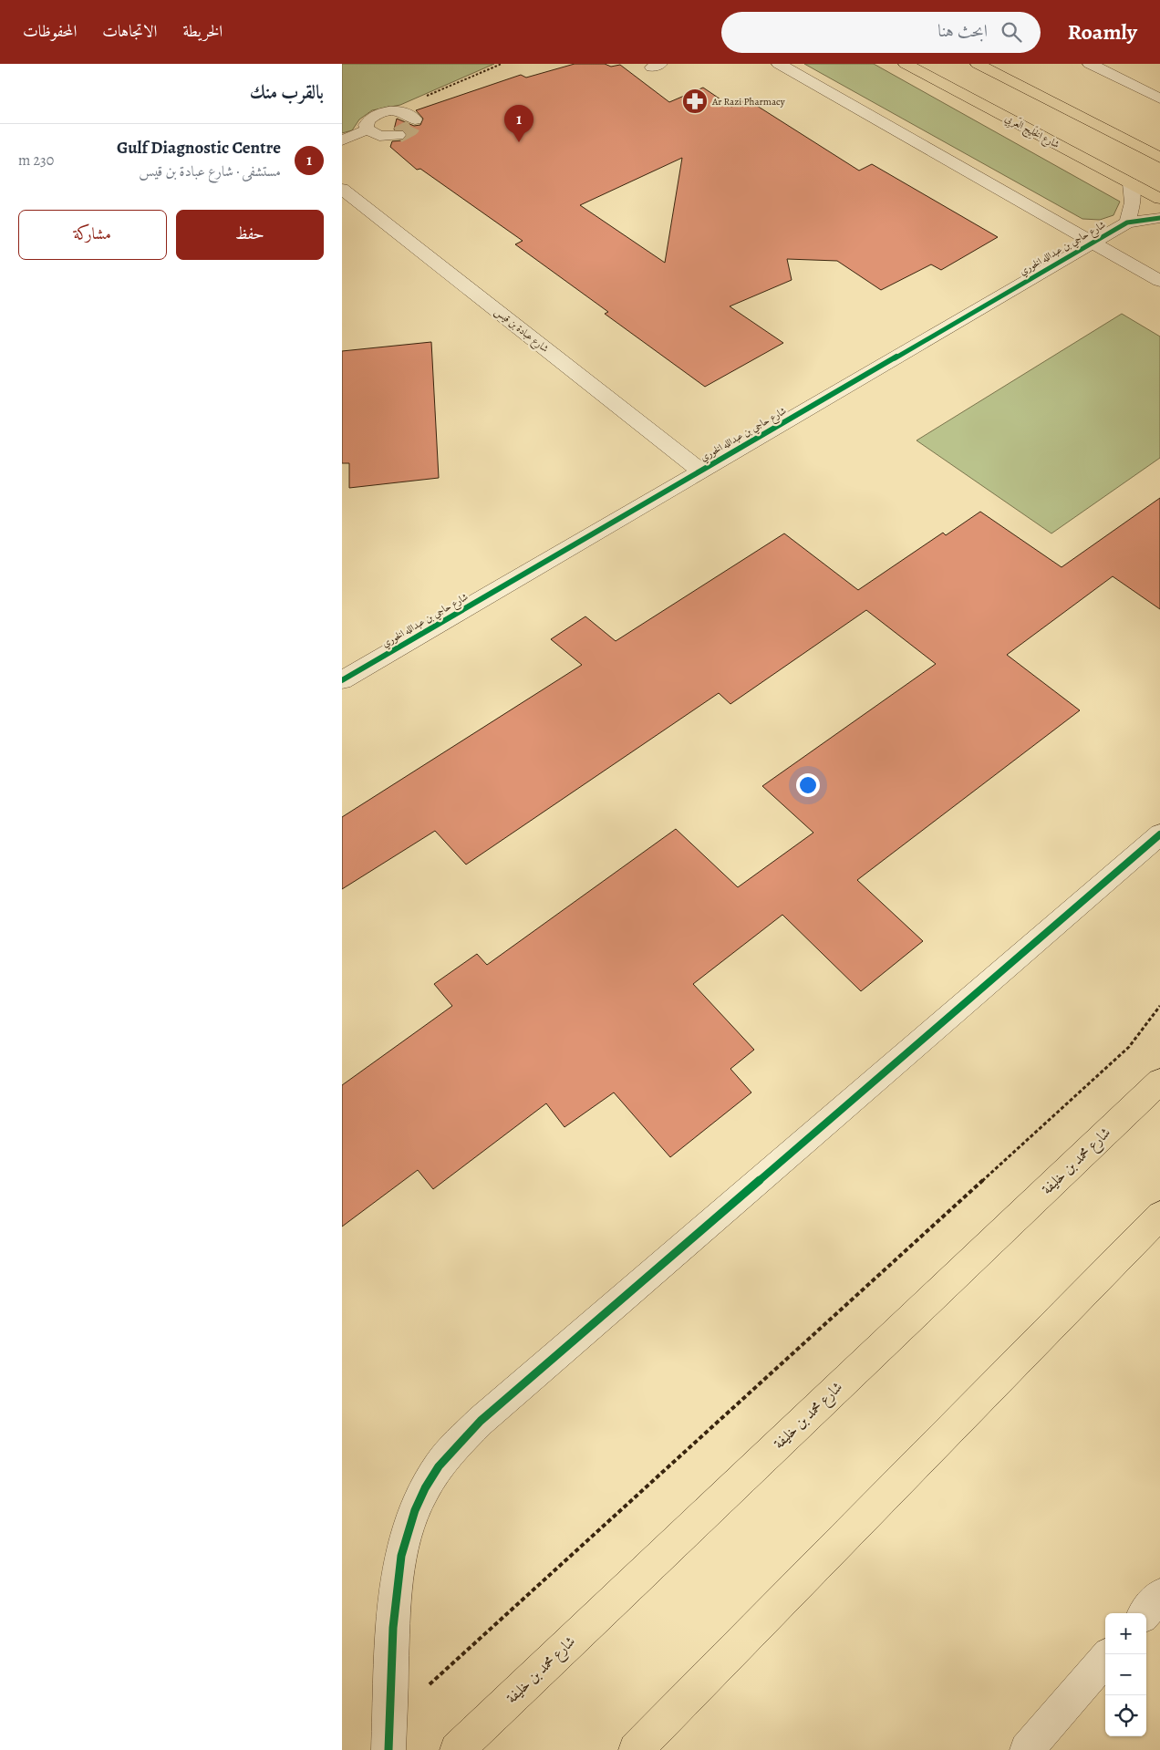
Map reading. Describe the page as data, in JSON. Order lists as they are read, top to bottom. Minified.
{"streets":{"main road":["شارع الخَلِيج العَربِي","شارع محمد بن خليفة"],"street":["شارع حاجي بن عبدالله الخوري","شارع عبادة بن قيس"]},"crossings":[["شارع حاجي بن عبدالله الخوري","شارع عبادة بن قيس"]],"places":{"pharmacy":["Ar Razi Pharmacy"]},"page":{"header":"Roamly","search":"ابحث هنا","nav":["الخريطة","الاتجاهات","المحفوظات"],"heading":"بالقرب منك","pins":"1","list":[{"mark":"1","name":"Gulf Diagnostic Centre","note":"مستشفى · شارع عبادة بن قيس","value":"230 m"}],"buttons":["حفظ","مشاركة"],"map_buttons":["+","−"]}}
